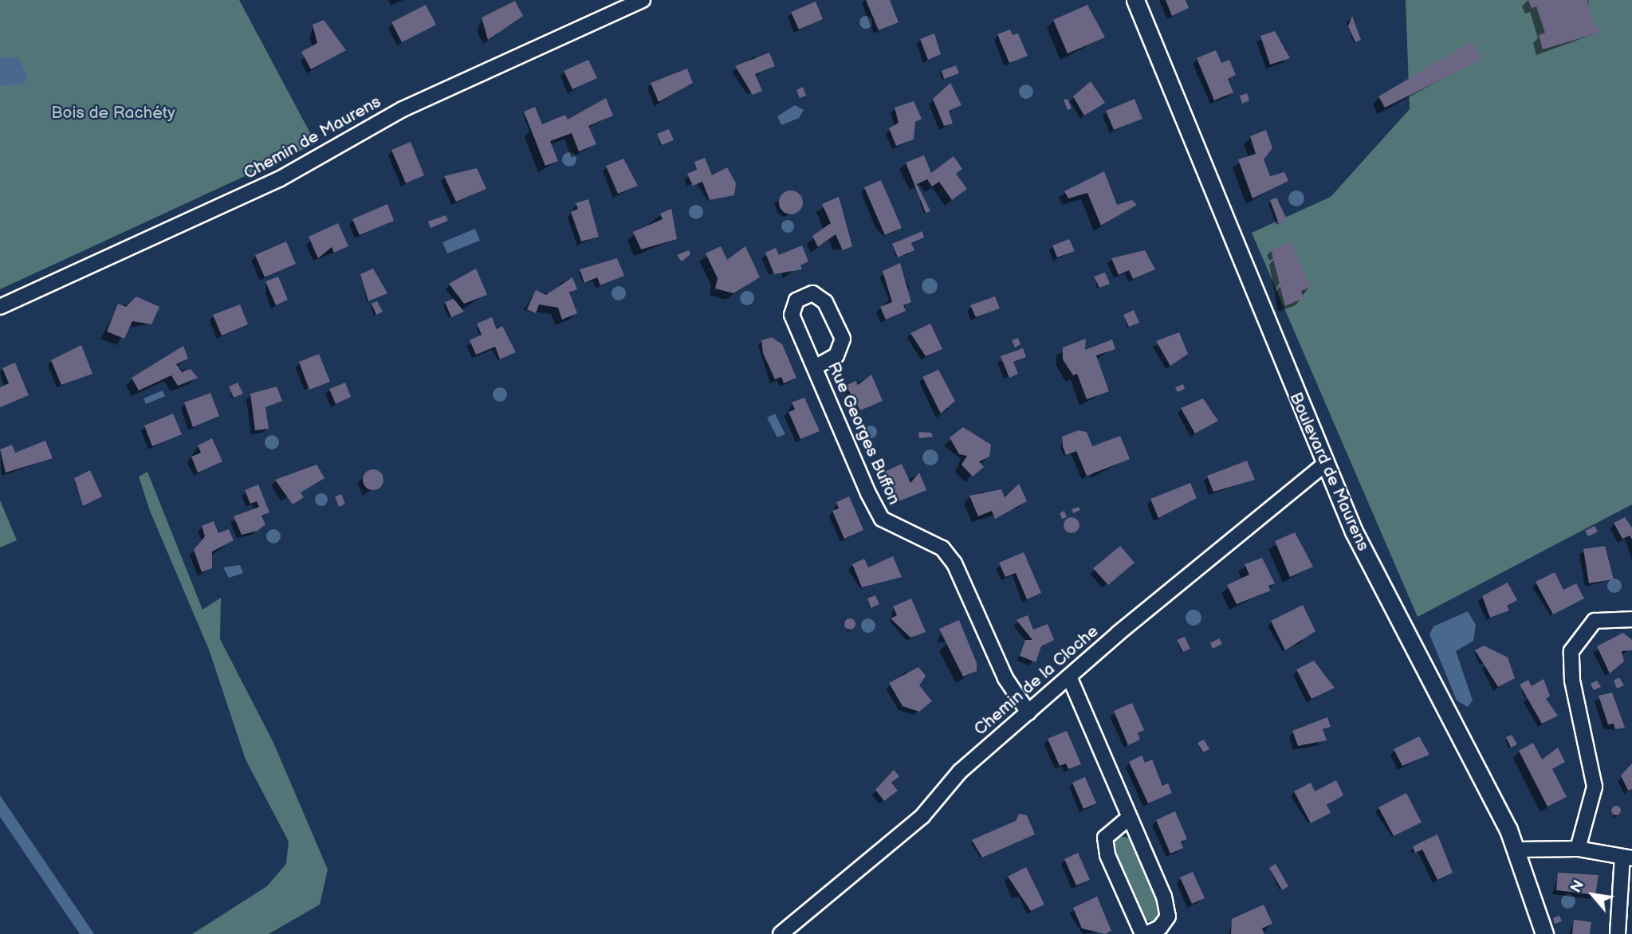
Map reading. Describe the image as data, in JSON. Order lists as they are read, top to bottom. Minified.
{"streets":{"street":["Chemin de Maurens","Rue Georges Buffon","Boulevard de Maurens","Chemin de la Cloche"]},"crossings":[["Rue Georges Buffon","Chemin de la Cloche"],["Boulevard de Maurens","Chemin de la Cloche"]],"parks":["Bois de Rachéty"],"north":"top left"}
